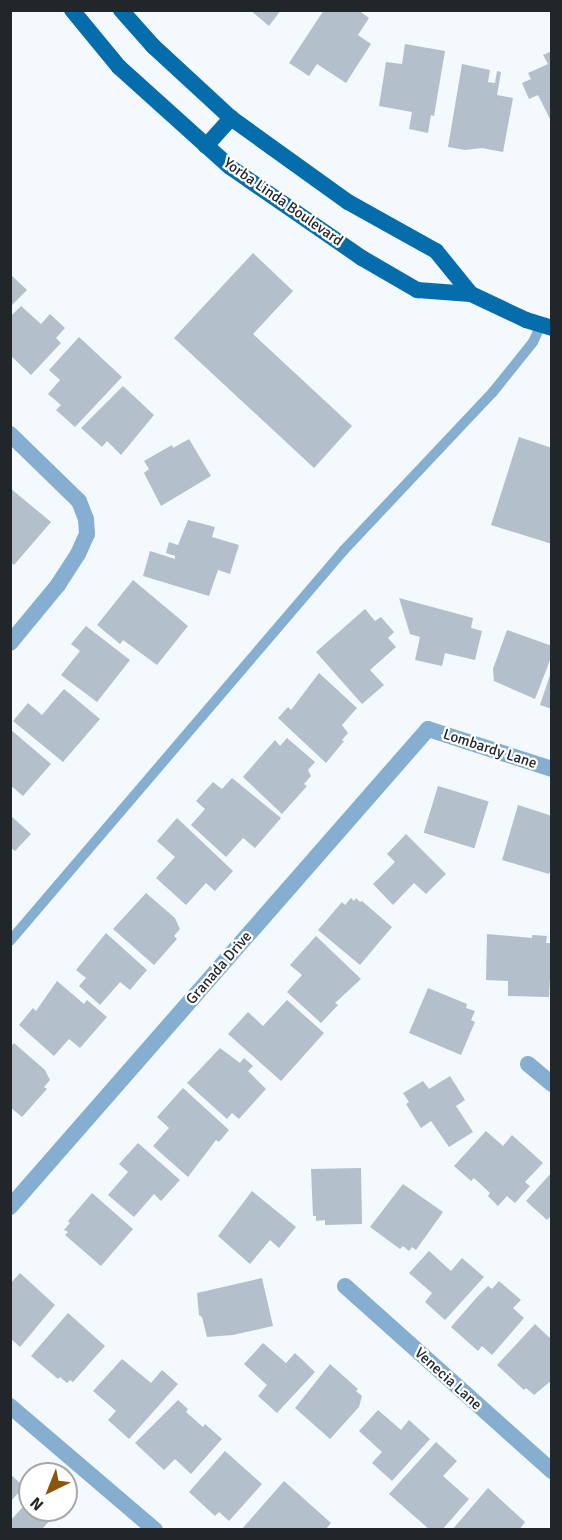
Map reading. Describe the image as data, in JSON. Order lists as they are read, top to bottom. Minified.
{"streets":{"main road":["Yorba Linda Boulevard"],"street":["Lombardy Lane","Granada Drive","Venecia Lane"]},"crossings":[["Lombardy Lane","Granada Drive"]],"north":"bottom left"}
